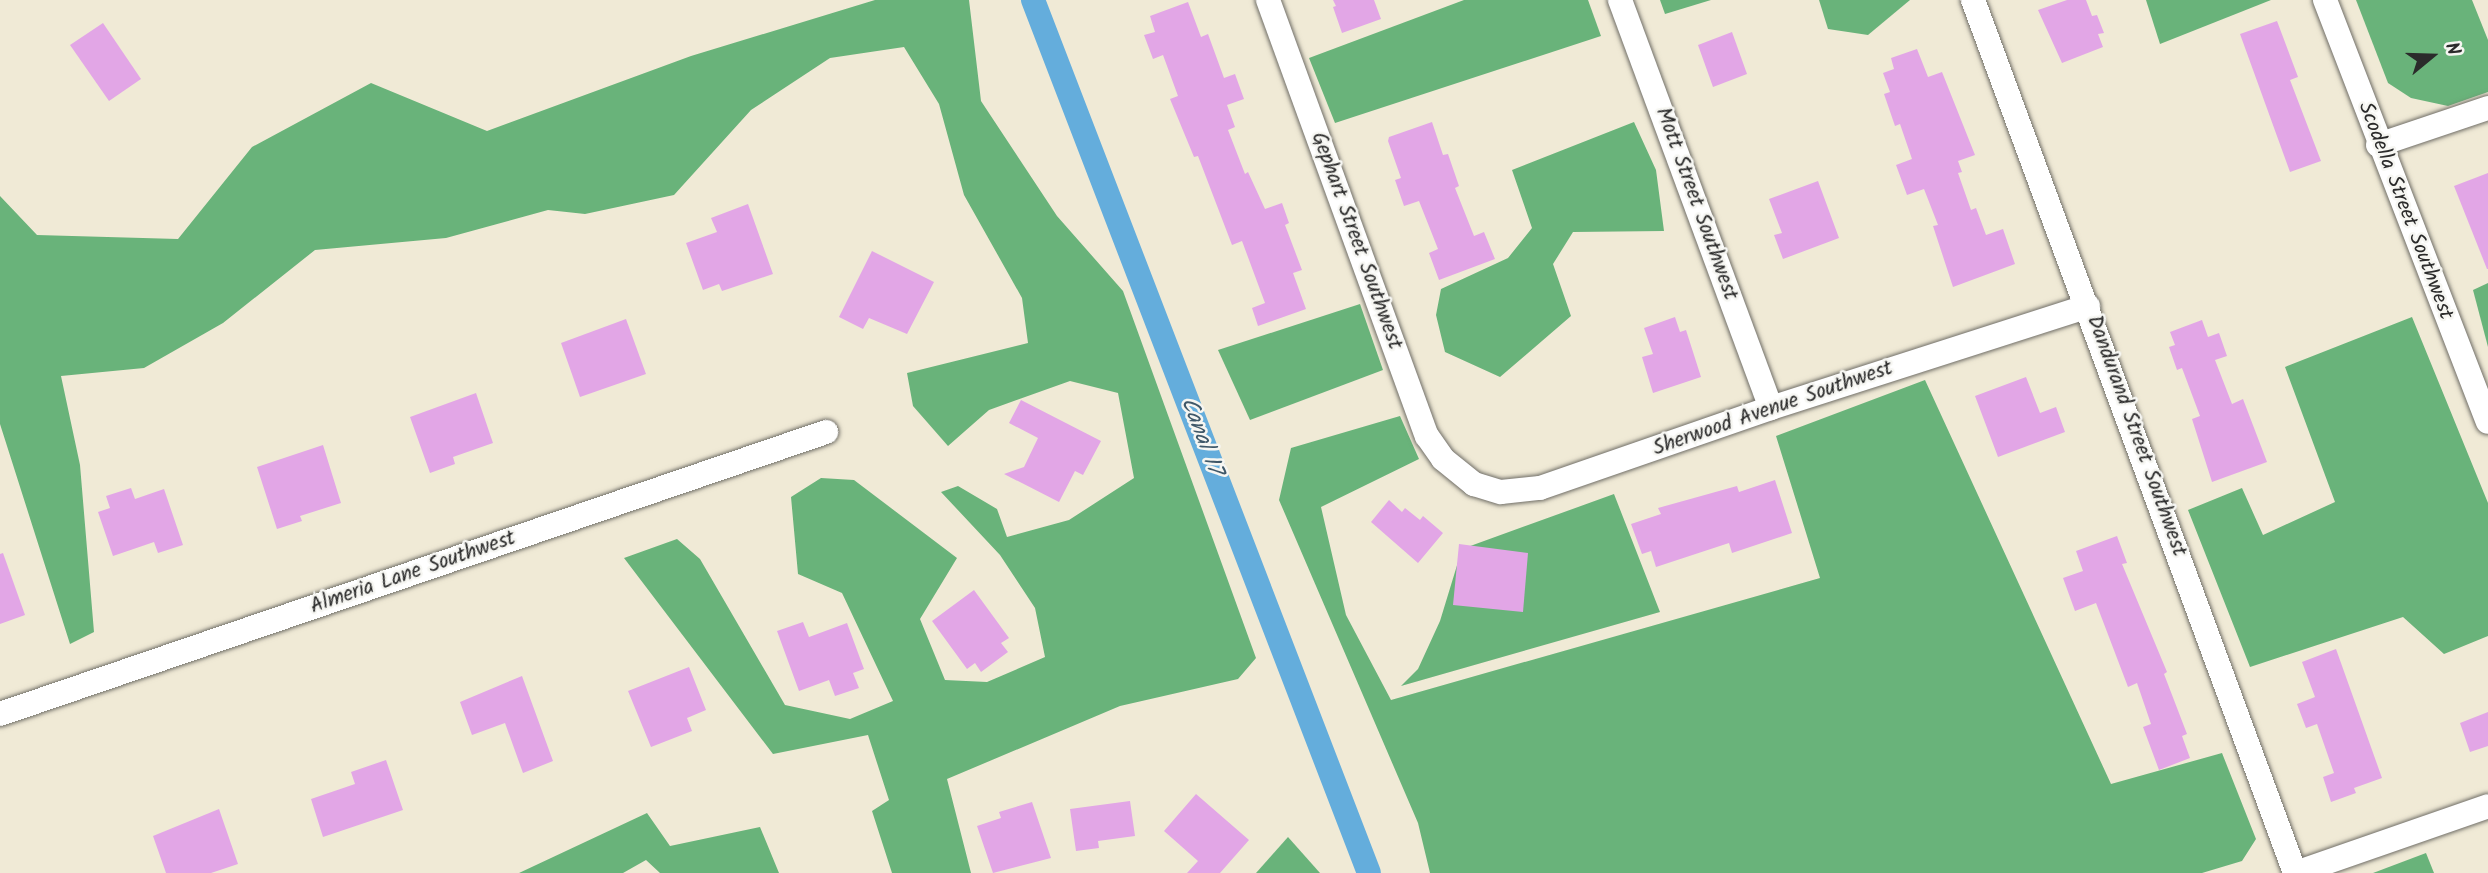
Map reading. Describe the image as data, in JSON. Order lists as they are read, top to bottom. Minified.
{"streets":{"street":["Mott Street Southwest","Scodella Street Southwest","Gephart Street Southwest","Sherwood Avenue Southwest","Dandurand Street Southwest","Almeria Lane Southwest"]},"crossings":[["Mott Street Southwest","Sherwood Avenue Southwest"],["Gephart Street Southwest","Sherwood Avenue Southwest"],["Sherwood Avenue Southwest","Dandurand Street Southwest"]],"water":["Canal 17"],"north":"right"}
